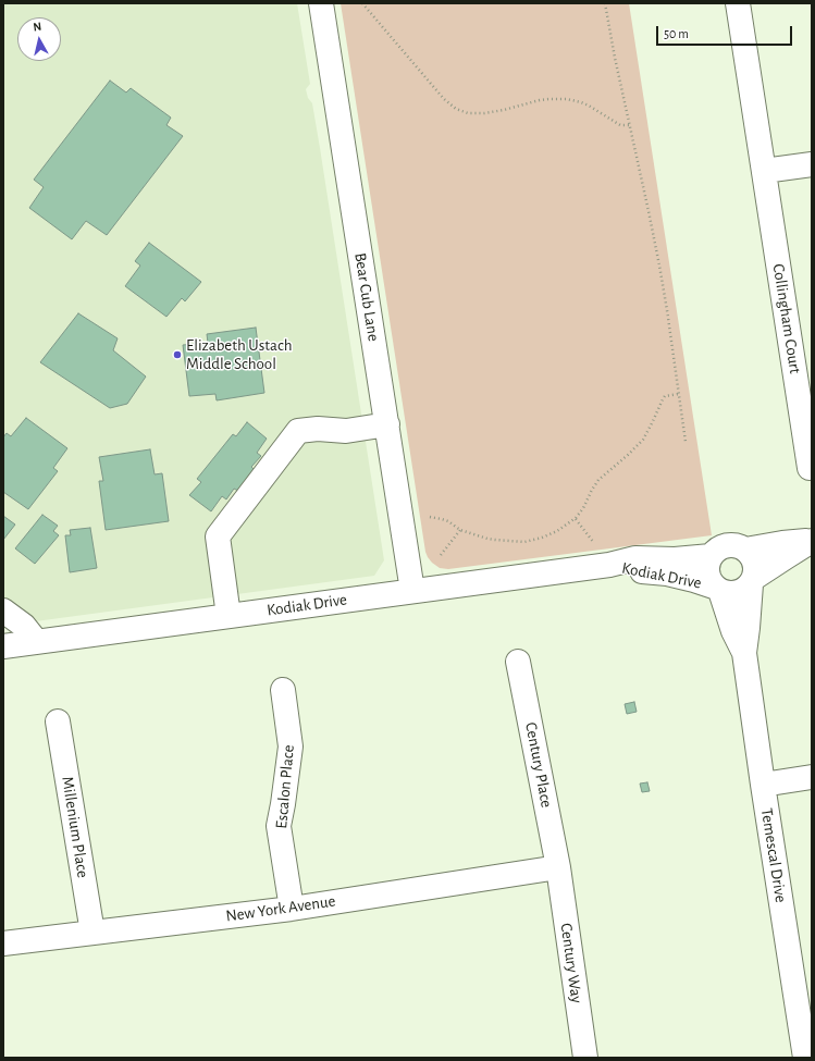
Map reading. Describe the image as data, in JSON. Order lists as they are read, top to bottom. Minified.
{"streets":{"street":["Bear Cub Lane","Collingham Court","Kodiak Drive","Century Place","Escalon Place","Millenium Place","Temescal Drive","New York Avenue","Century Way"]},"crossings":[["Bear Cub Lane","Kodiak Drive"],["Kodiak Drive","Temescal Drive"],["Century Place","New York Avenue"],["Century Place","Century Way"],["Escalon Place","New York Avenue"],["Millenium Place","New York Avenue"],["New York Avenue","Century Way"]],"places":["Elizabeth Ustach Middle School"],"scale_bar":"50 m","north":"top"}
